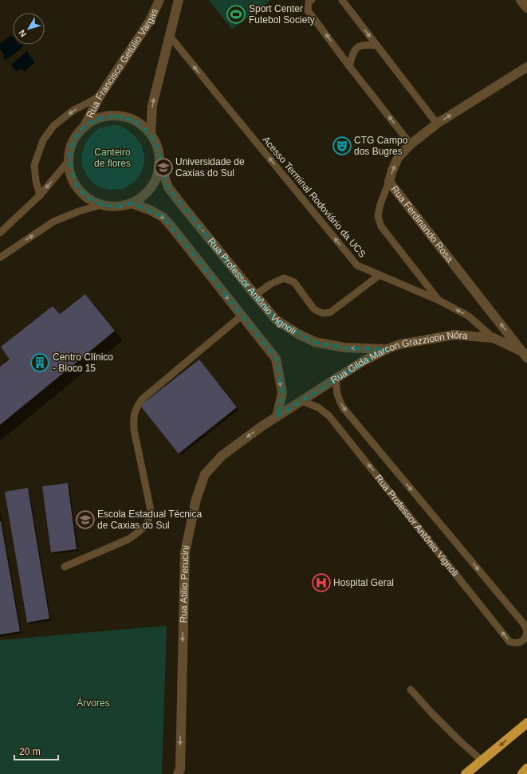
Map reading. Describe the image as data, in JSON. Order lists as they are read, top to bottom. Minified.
{"streets":{"street":["Rua Francisco Getúlio Vargas","Rua Ferdinando Rosa","Rua Professor Antônio Vignoli","Rua Gilda Marcon Grazziotin Nóra","Rua Atilio Perucini"],"lane":["Acesso Terminal Rodoviário da UCS"]},"crossings":[["Rua Francisco Getúlio Vargas","Rua Professor Antônio Vignoli"],["Acesso Terminal Rodoviário da UCS","Rua Gilda Marcon Grazziotin Nóra"],["Rua Ferdinando Rosa","Rua Gilda Marcon Grazziotin Nóra"],["Rua Professor Antônio Vignoli","Rua Gilda Marcon Grazziotin Nóra"],["Rua Gilda Marcon Grazziotin Nóra","Rua Atilio Perucini"]],"one_way":["Acesso Terminal Rodoviário da UCS","Rua Atilio Perucini"],"parks":["Canteiro de flores","Árvores"],"places":{"sports":["Sport Center Futebol Society"],"theatre":["CTG Campo dos Bugres"],"school or university":["Universidade de Caxias do Sul","Escola Estadual Técnica de Caxias do Sul"],"building":["Centro Clínico - Bloco 15"],"hospital":["Hospital Geral"]},"scale_bar":"20 m","north":"bottom left"}
